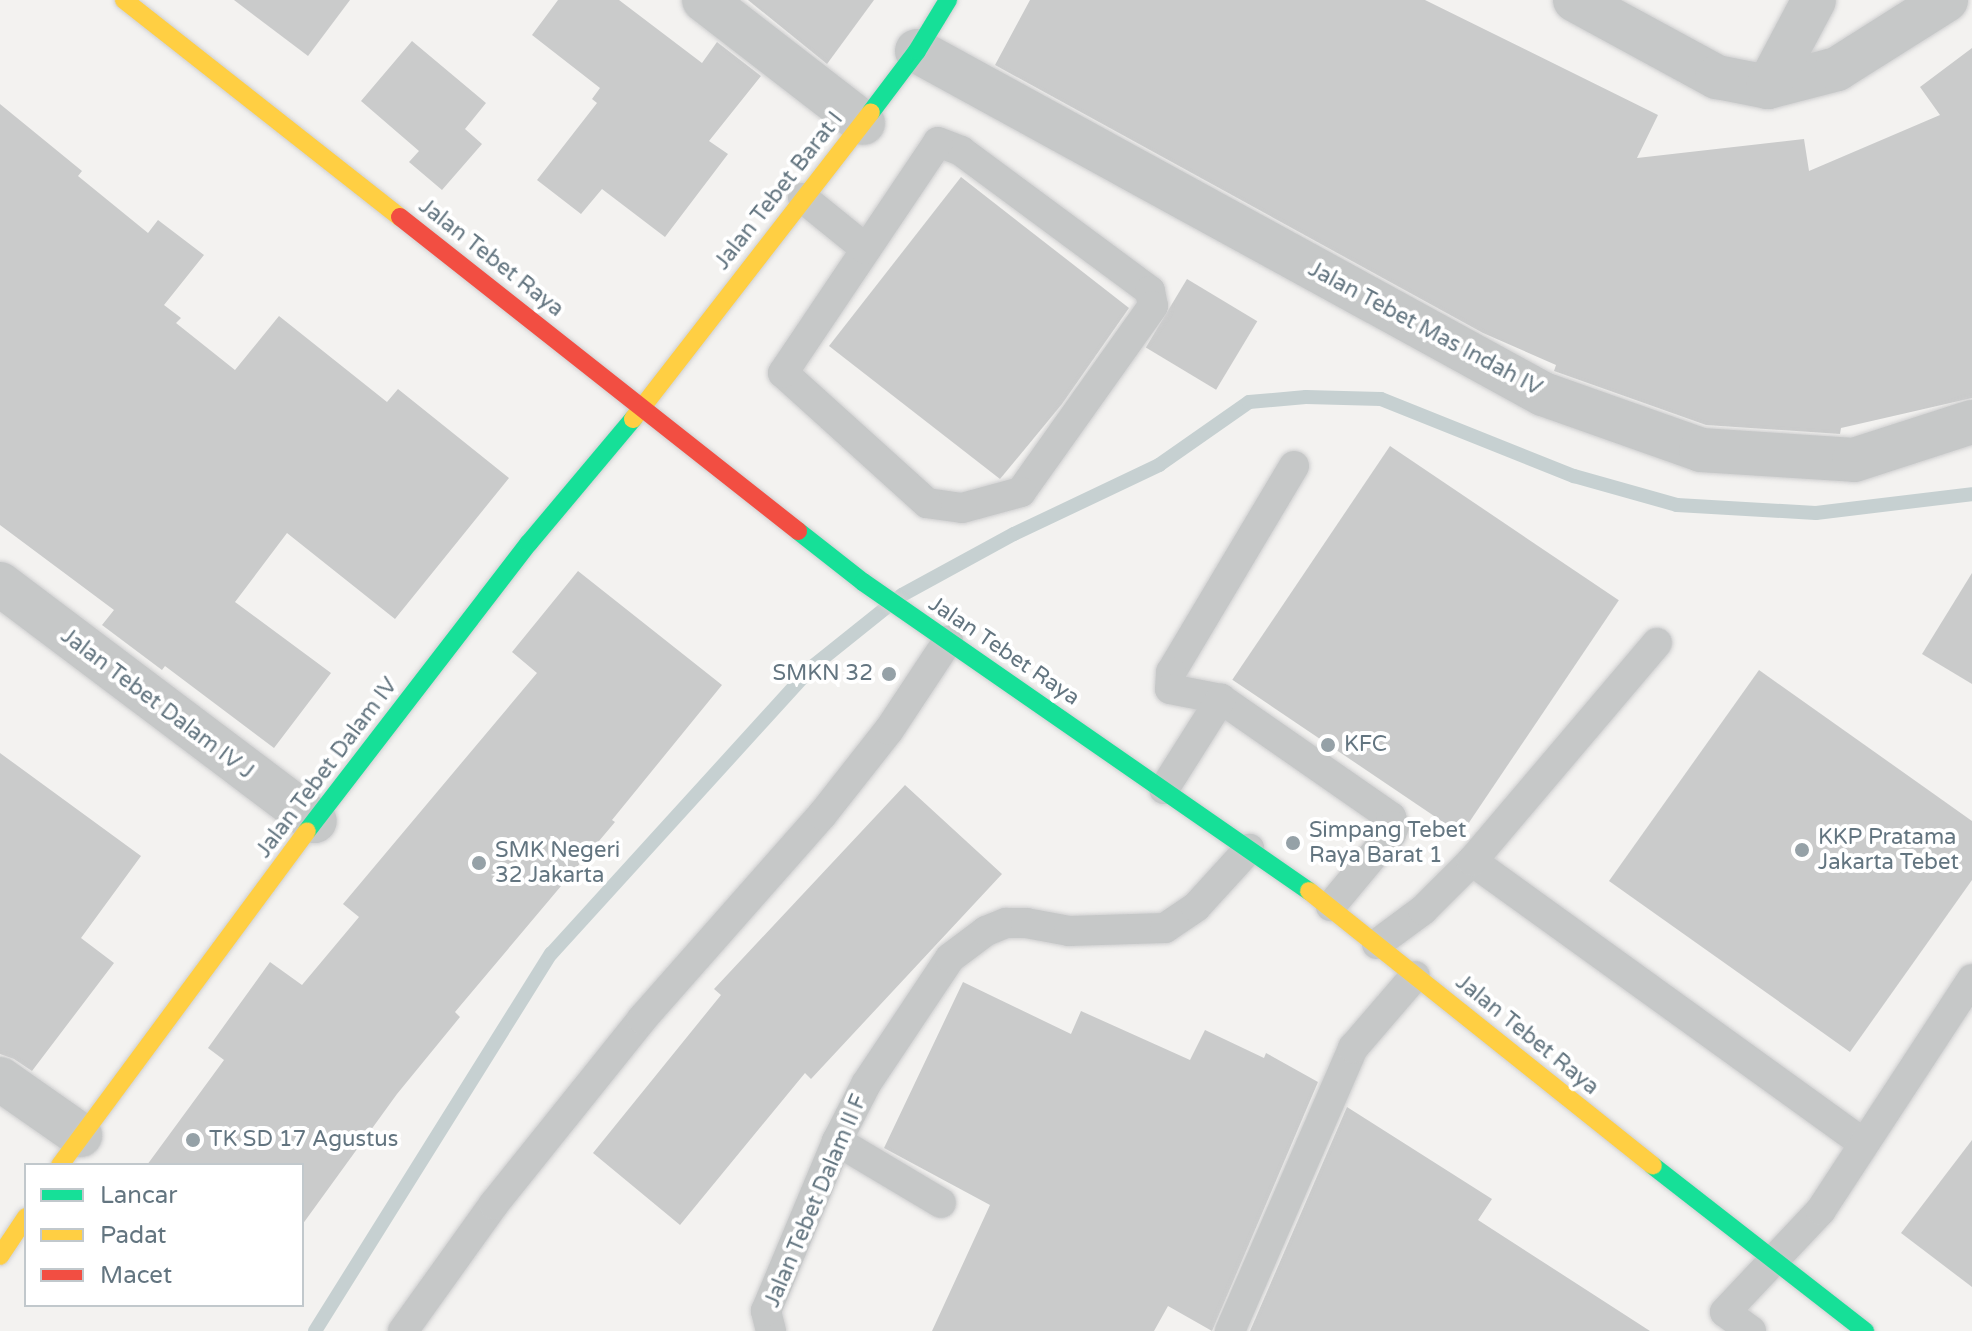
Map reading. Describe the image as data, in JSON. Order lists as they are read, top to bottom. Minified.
{"streets":{"main road":["Jalan Tebet Barat I","Jalan Tebet Raya","Jalan Tebet Dalam IV"],"street":["Jalan Tebet Mas Indah IV","Jalan Tebet Dalam IV J"],"lane":["Jalan Tebet Dalam II F"]},"crossings":[["Jalan Tebet Barat I","Jalan Tebet Raya"],["Jalan Tebet Barat I","Jalan Tebet Mas Indah IV"],["Jalan Tebet Barat I","Jalan Tebet Dalam IV"],["Jalan Tebet Raya","Jalan Tebet Dalam IV"],["Jalan Tebet Raya","Jalan Tebet Dalam II F"],["Jalan Tebet Dalam IV J","Jalan Tebet Dalam IV"]],"places":["SMKN 32","KFC","Simpang Tebet Raya Barat 1","KKP Pratama Jakarta Tebet","SMK Negeri 32 Jakarta","TK SD 17 Agustus"],"legend":["Lancar","Padat","Macet"]}
